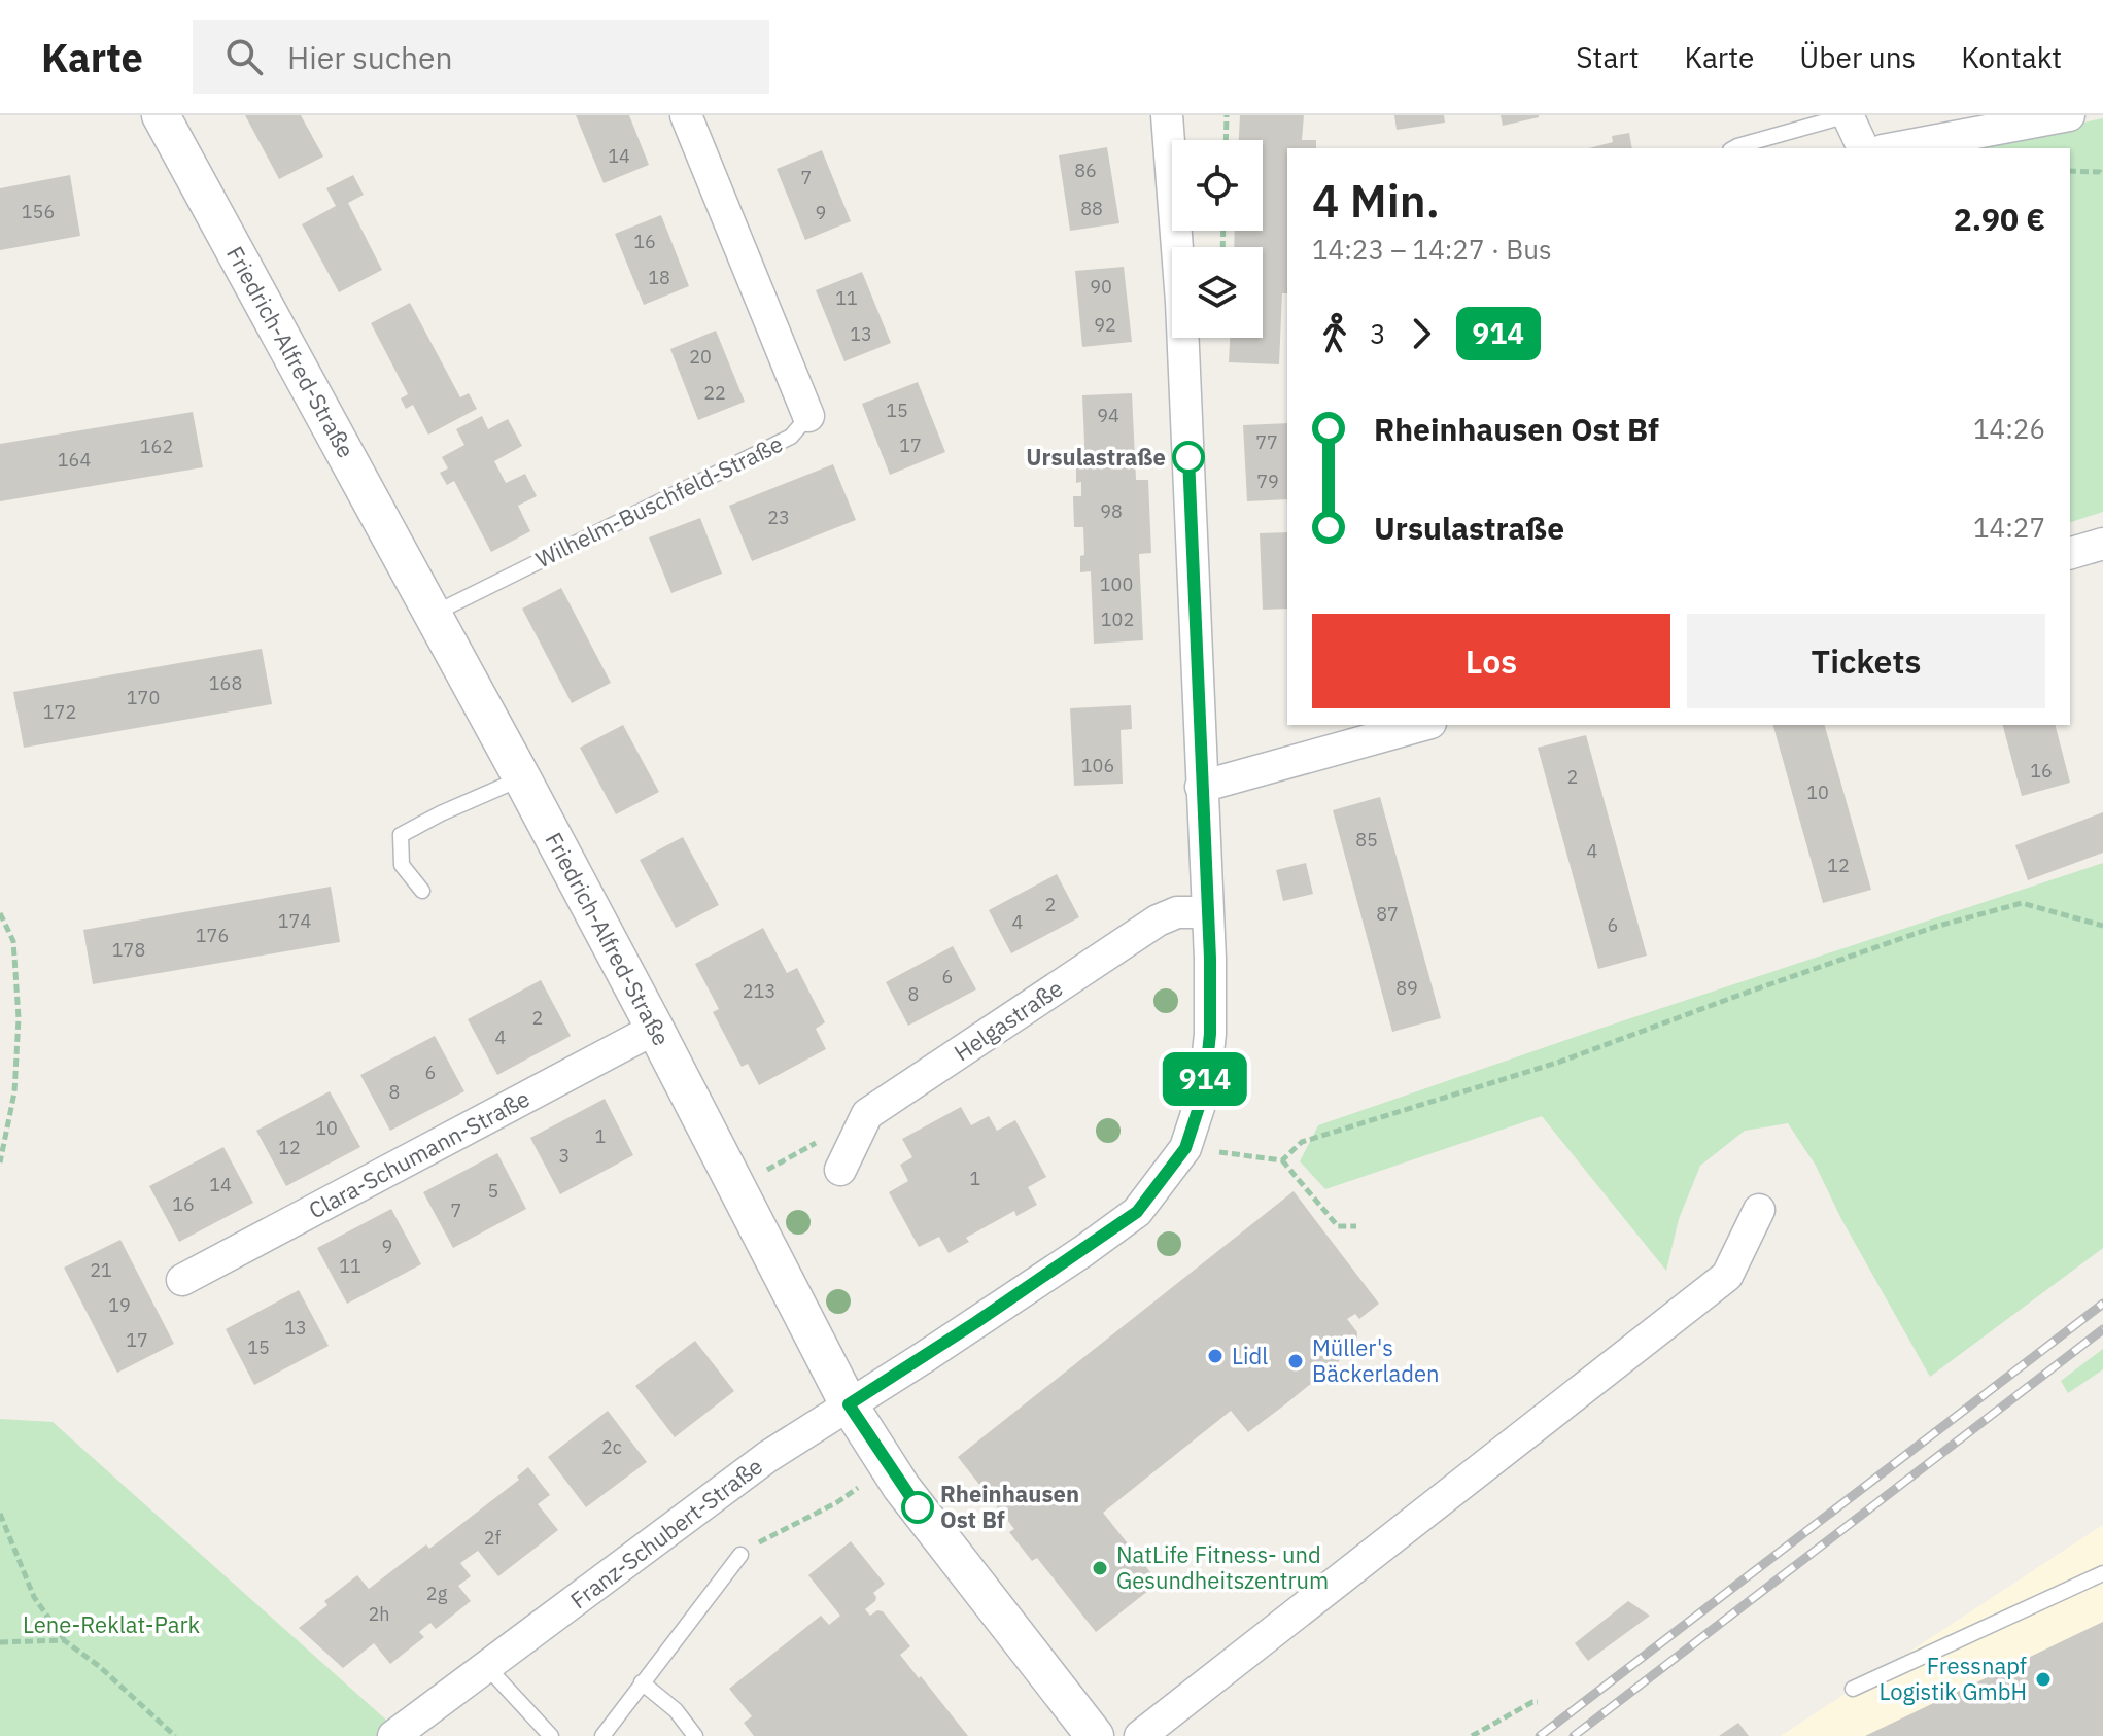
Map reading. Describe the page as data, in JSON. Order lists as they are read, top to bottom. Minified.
{"streets":{"street":["Friedrich-Alfred-Straße","Wilhelm-Buschfeld-Straße","Helgastraße","Clara-Schumann-Straße","Franz-Schubert-Straße"]},"crossings":[["Friedrich-Alfred-Straße","Wilhelm-Buschfeld-Straße"],["Friedrich-Alfred-Straße","Clara-Schumann-Straße"],["Friedrich-Alfred-Straße","Franz-Schubert-Straße"],["Helgastraße","Franz-Schubert-Straße"]],"parks":["Lene-Reklat-Park"],"places":["Ursulastraße","Lidl","Müller's Bäckerladen","Rheinhausen Ost Bf","NatLife Fitness- und Gesundheitszentrum","Fressnapf Logistik GmbH"],"lines":["bus line 914"],"house_numbers":["14","86","7","88","156","9","16","18","90","11","92","13","20","22","15","94","77","17","162","164","79","98","23","100","102","168","170","172","106","16","2","10","85","4","12","2","87","174","4","6","176","178","6","89","213","8","2","4","6","8","10","1","12","3","1","14","5","16","7","9","11","21","19","13","17","15","2c","2f","2g","2h"],"page":{"header":"Karte","search":"Hier suchen","nav":["Start","Karte","Über uns","Kontakt"],"on_map":"914","heading":["4 Min.","14:23 – 14:27 · Bus","2.90 €"],"legs":["3","914"],"list":[{"name":"Rheinhausen Ost Bf","value":"14:26"},{"name":"Ursulastraße","value":"14:27"}],"buttons":["Los","Tickets"]}}
